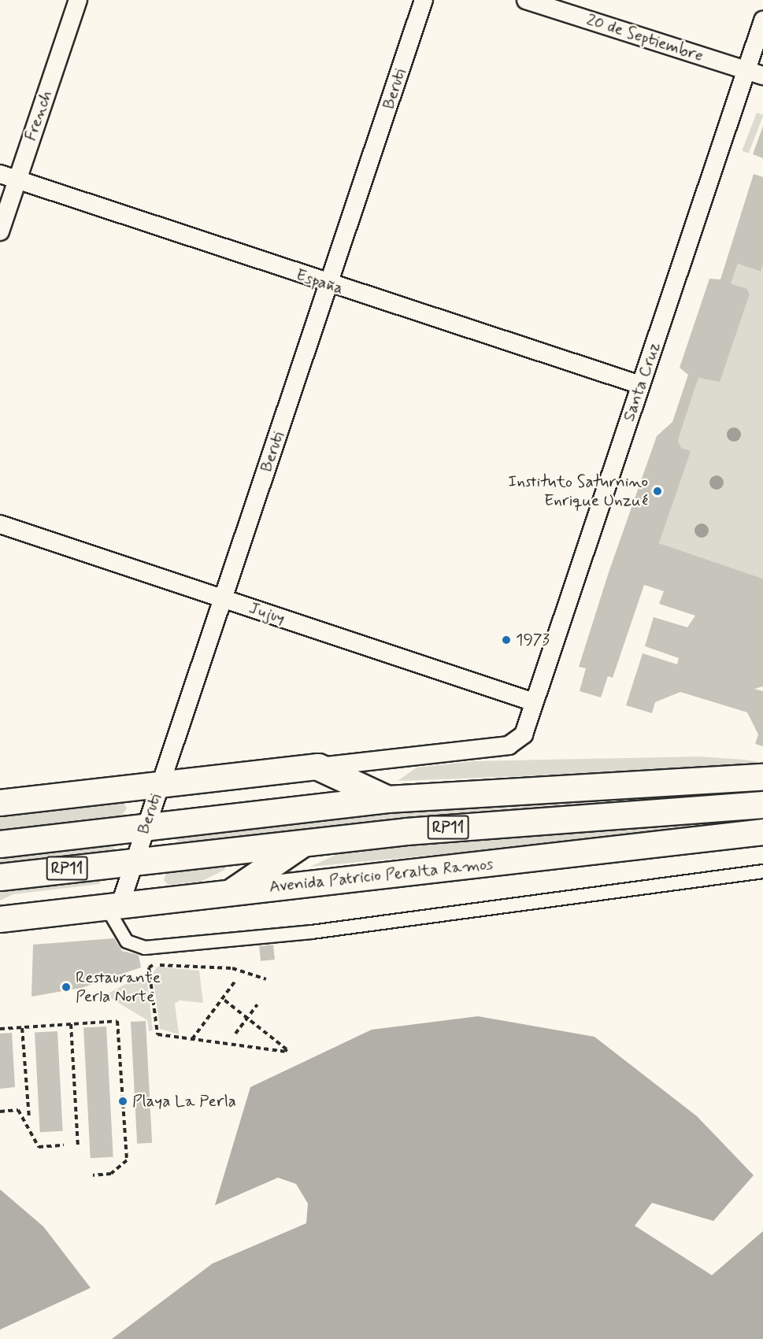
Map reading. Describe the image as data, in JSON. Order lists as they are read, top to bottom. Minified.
{"streets":{"main road":["RP11","Avenida Patricio Peralta Ramos"],"street":["20 de Septiembre","Beruti","French","España","Santa Cruz","Jujuy"]},"crossings":[["20 de Septiembre","Santa Cruz"],["Beruti","España"],["Beruti","Jujuy"],["Beruti","RP11"],["Beruti","Avenida Patricio Peralta Ramos"],["French","España"],["España","Santa Cruz"],["Santa Cruz","Jujuy"]],"places":["Instituto Saturnino Enrique Unzué","1973","Restaurante Perla Norte","Playa La Perla"]}
